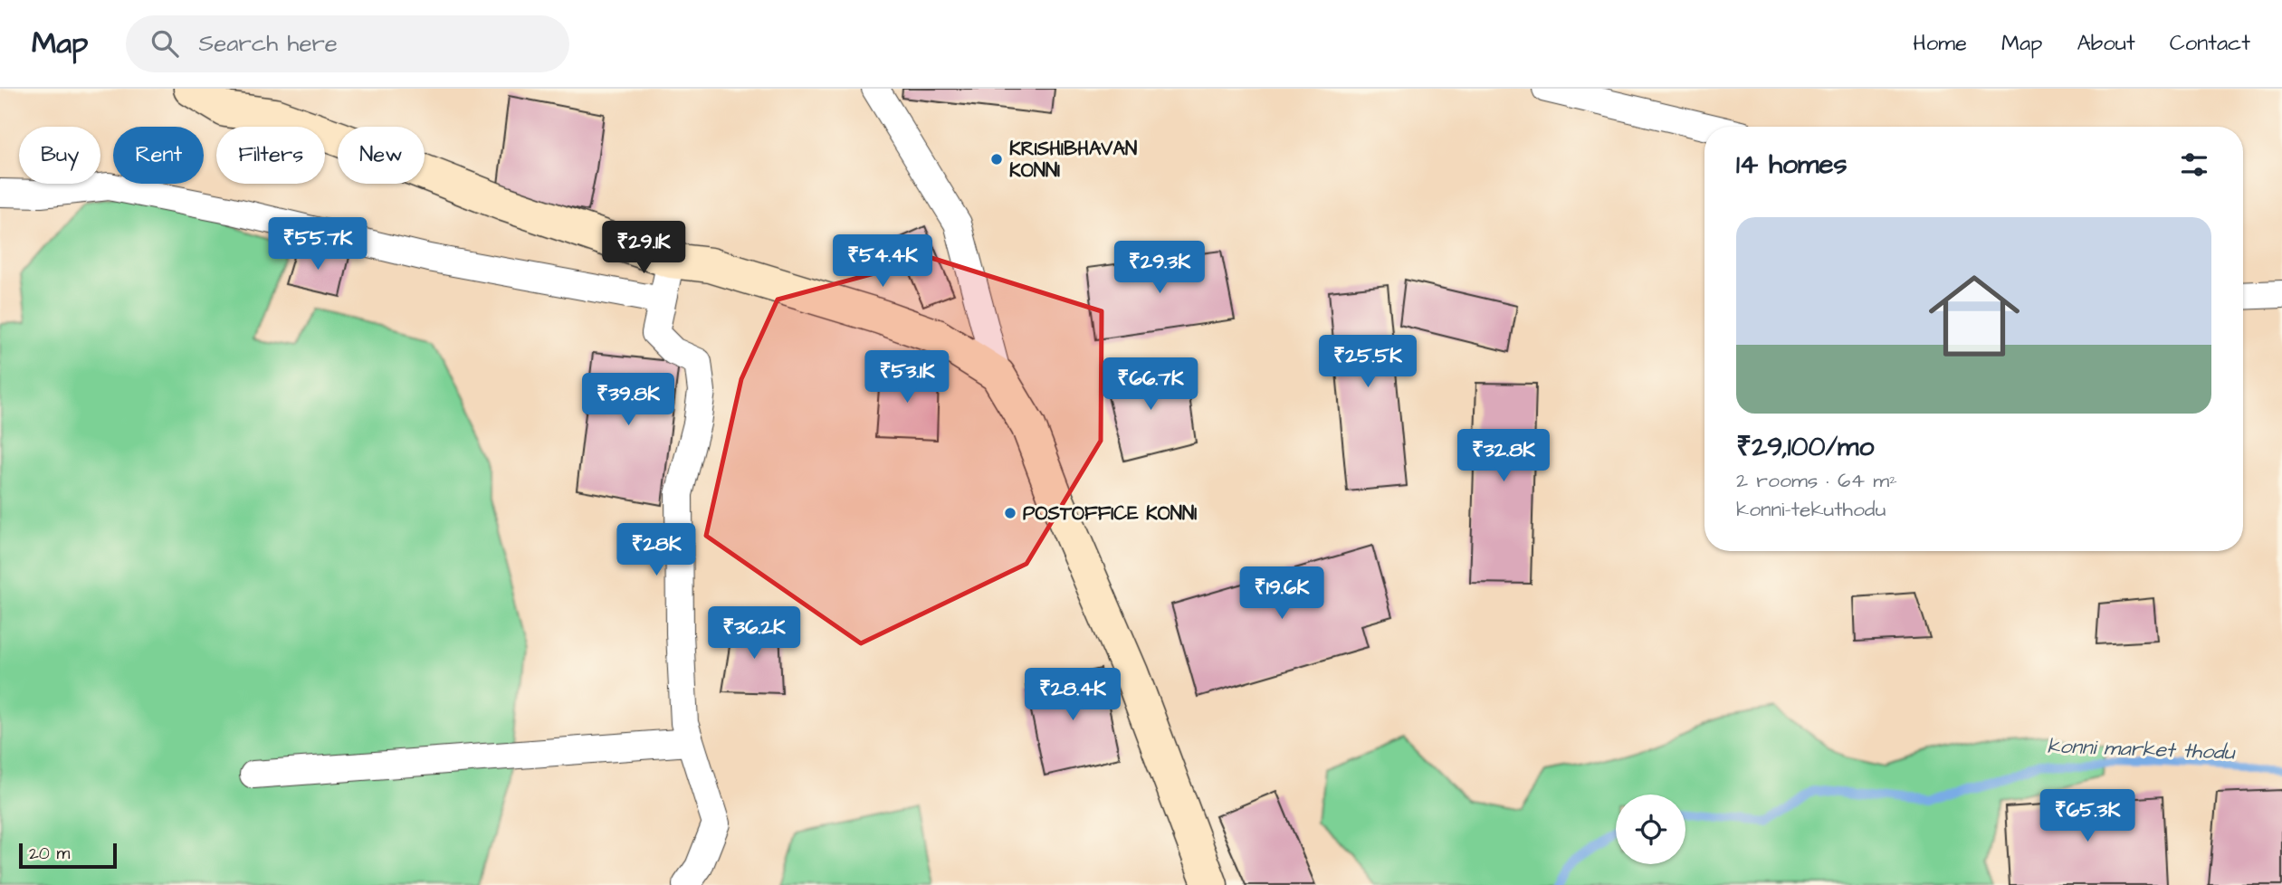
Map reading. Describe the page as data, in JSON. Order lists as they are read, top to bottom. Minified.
{"water":["konni market thodu"],"places":["KRISHIBHAVAN KONNI","POSTOFFICE KONNI"],"scale_bar":"20 m","page":{"header":"Map","search":"Search here","nav":["Home","Map","About","Contact"],"chip":["Buy","Rent","Filters","New"],"heading":"14 homes","list":[{"name":"₹29,100/mo","note":"2 rooms · 64 m² · konni-tekuthodu"}],"price":["₹55.7K","₹29.1K","₹54.4K","₹29.3K","₹25.5K","₹53.1K","₹66.7K","₹39.8K","₹32.8K","₹28K","₹19.6K","₹36.2K","₹28.4K","₹65.3K"],"scale":"20 m"}}
